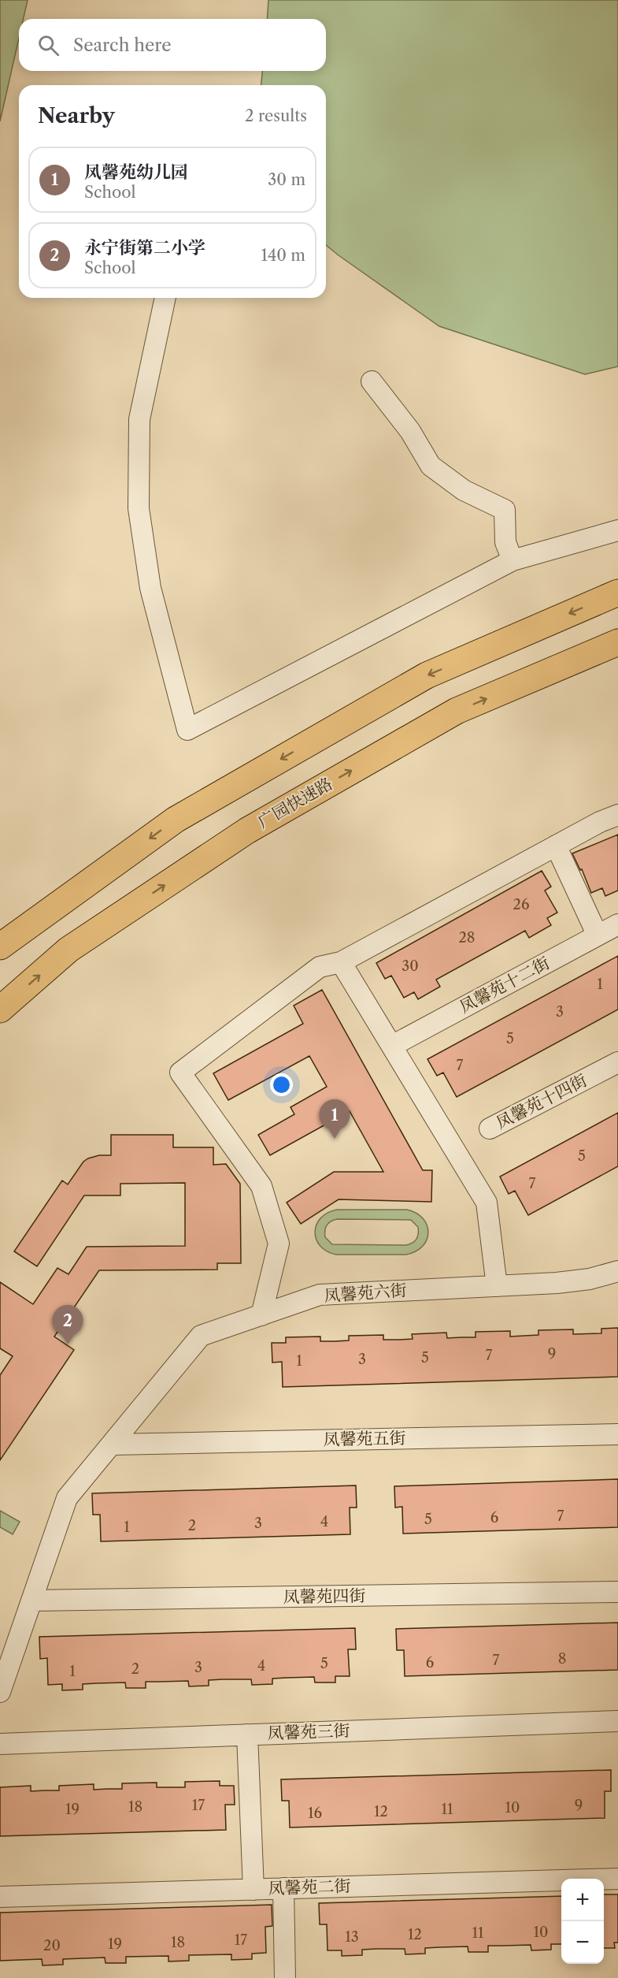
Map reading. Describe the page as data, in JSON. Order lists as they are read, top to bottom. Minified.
{"streets":{"highway":["广园快速路"],"street":["凤馨苑十二街","凤馨苑十四街","凤馨苑六街","凤馨苑五街","凤馨苑四街","凤馨苑三街","凤馨苑二街"]},"crossings":[["凤馨苑六街","凤馨苑五街"],["凤馨苑六街","凤馨苑四街"]],"house_numbers":["26","28","30","1","3","5","7","5","7","9","7","5","3","1","7","6","5","4","3","2","1","8","7","6","5","4","3","2","1","17","9","18","10","19","11","12","16","10","11","12","13","17","18","19","20"],"page":{"search":"Search here","heading":["Nearby","2 results"],"list":[{"mark":"1","name":"凤馨苑幼儿园","note":"School","value":"30 m"},{"mark":"2","name":"永宁街第二小学","note":"School","value":"140 m"}],"pins":["1","2"],"map_buttons":["+","−"]}}
